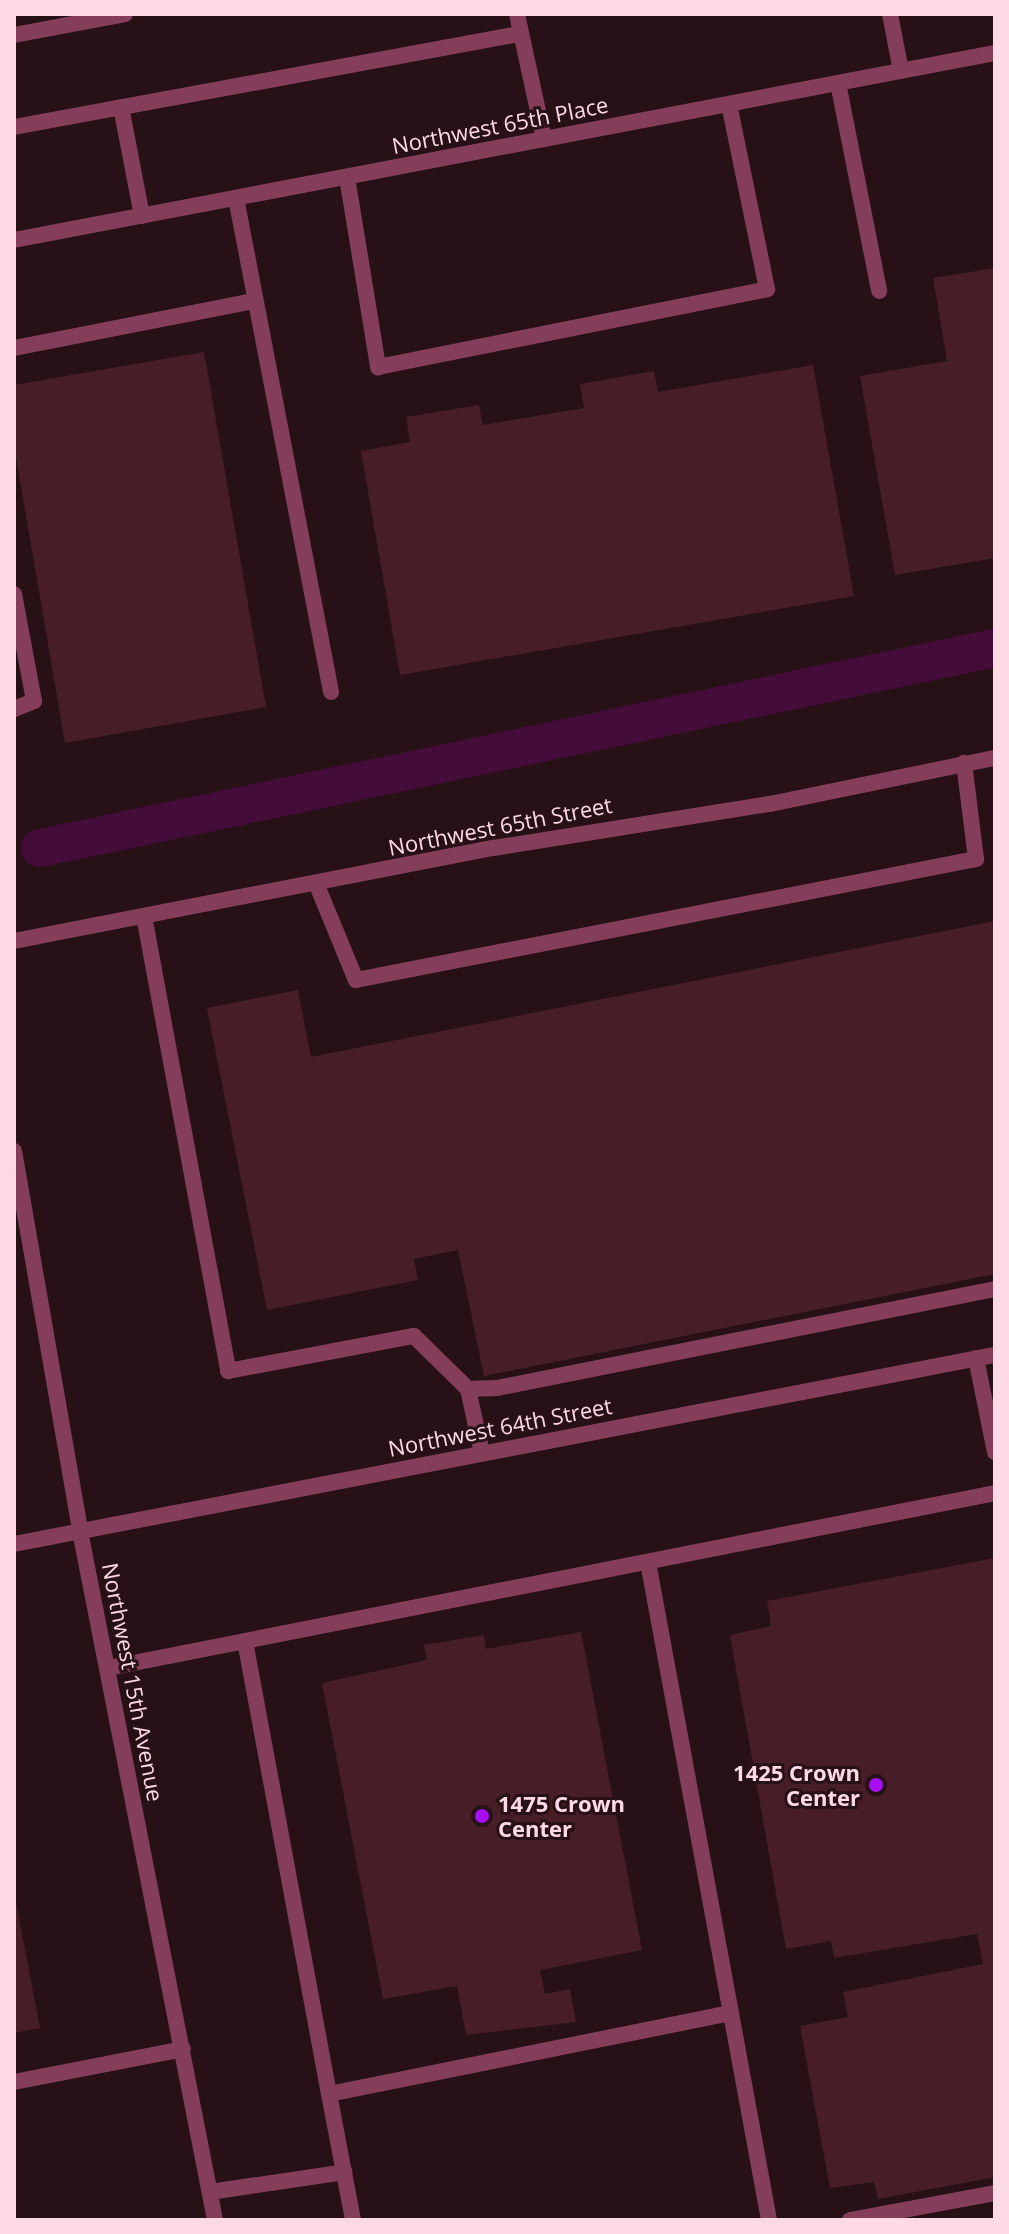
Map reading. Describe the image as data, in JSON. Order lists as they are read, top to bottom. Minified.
{"streets":{"street":["Northwest 65th Place","Northwest 65th Street","Northwest 64th Street","Northwest 15th Avenue"]},"crossings":[["Northwest 64th Street","Northwest 15th Avenue"]],"places":["1425 Crown Center","1475 Crown Center"]}
